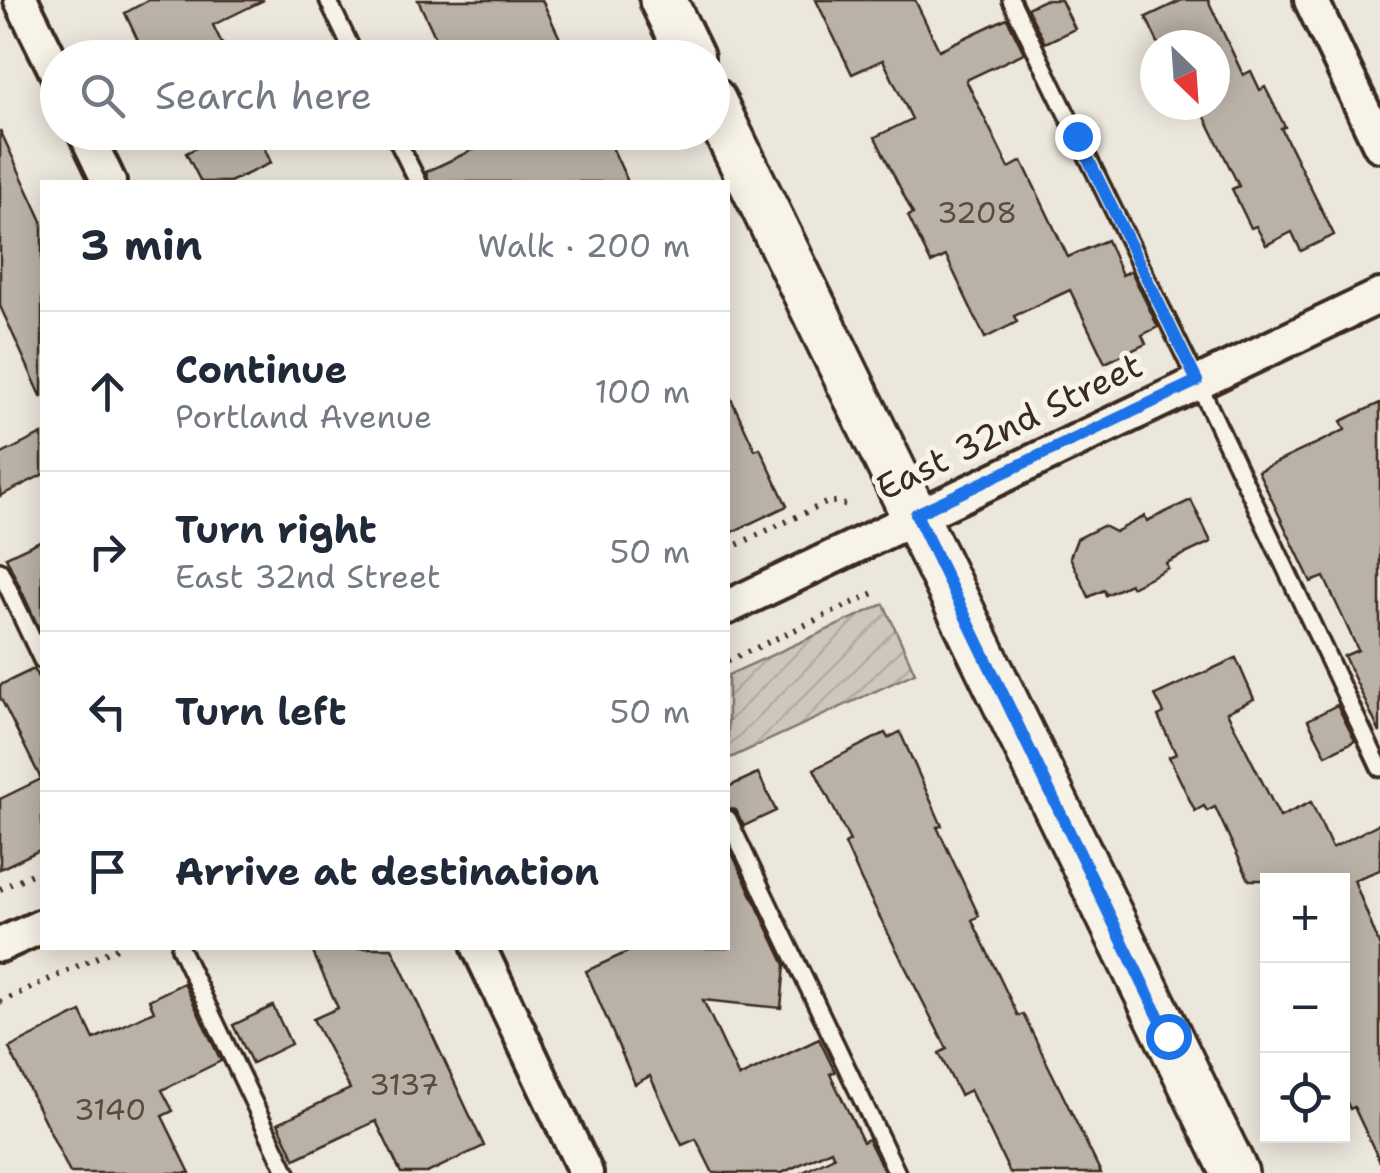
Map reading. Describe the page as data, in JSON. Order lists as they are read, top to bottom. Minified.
{"streets":{"street":["East 32nd Street"]},"house_numbers":["3208","3137","3140"],"north":"bottom right","page":{"search":"Search here","heading":["3 min","Walk · 200 m"],"list":[["Continue","Portland Avenue","100 m"],["Turn right","East 32nd Street","50 m"],["Turn left","50 m"],"Arrive at destination"],"map_buttons":["+","−"]}}
